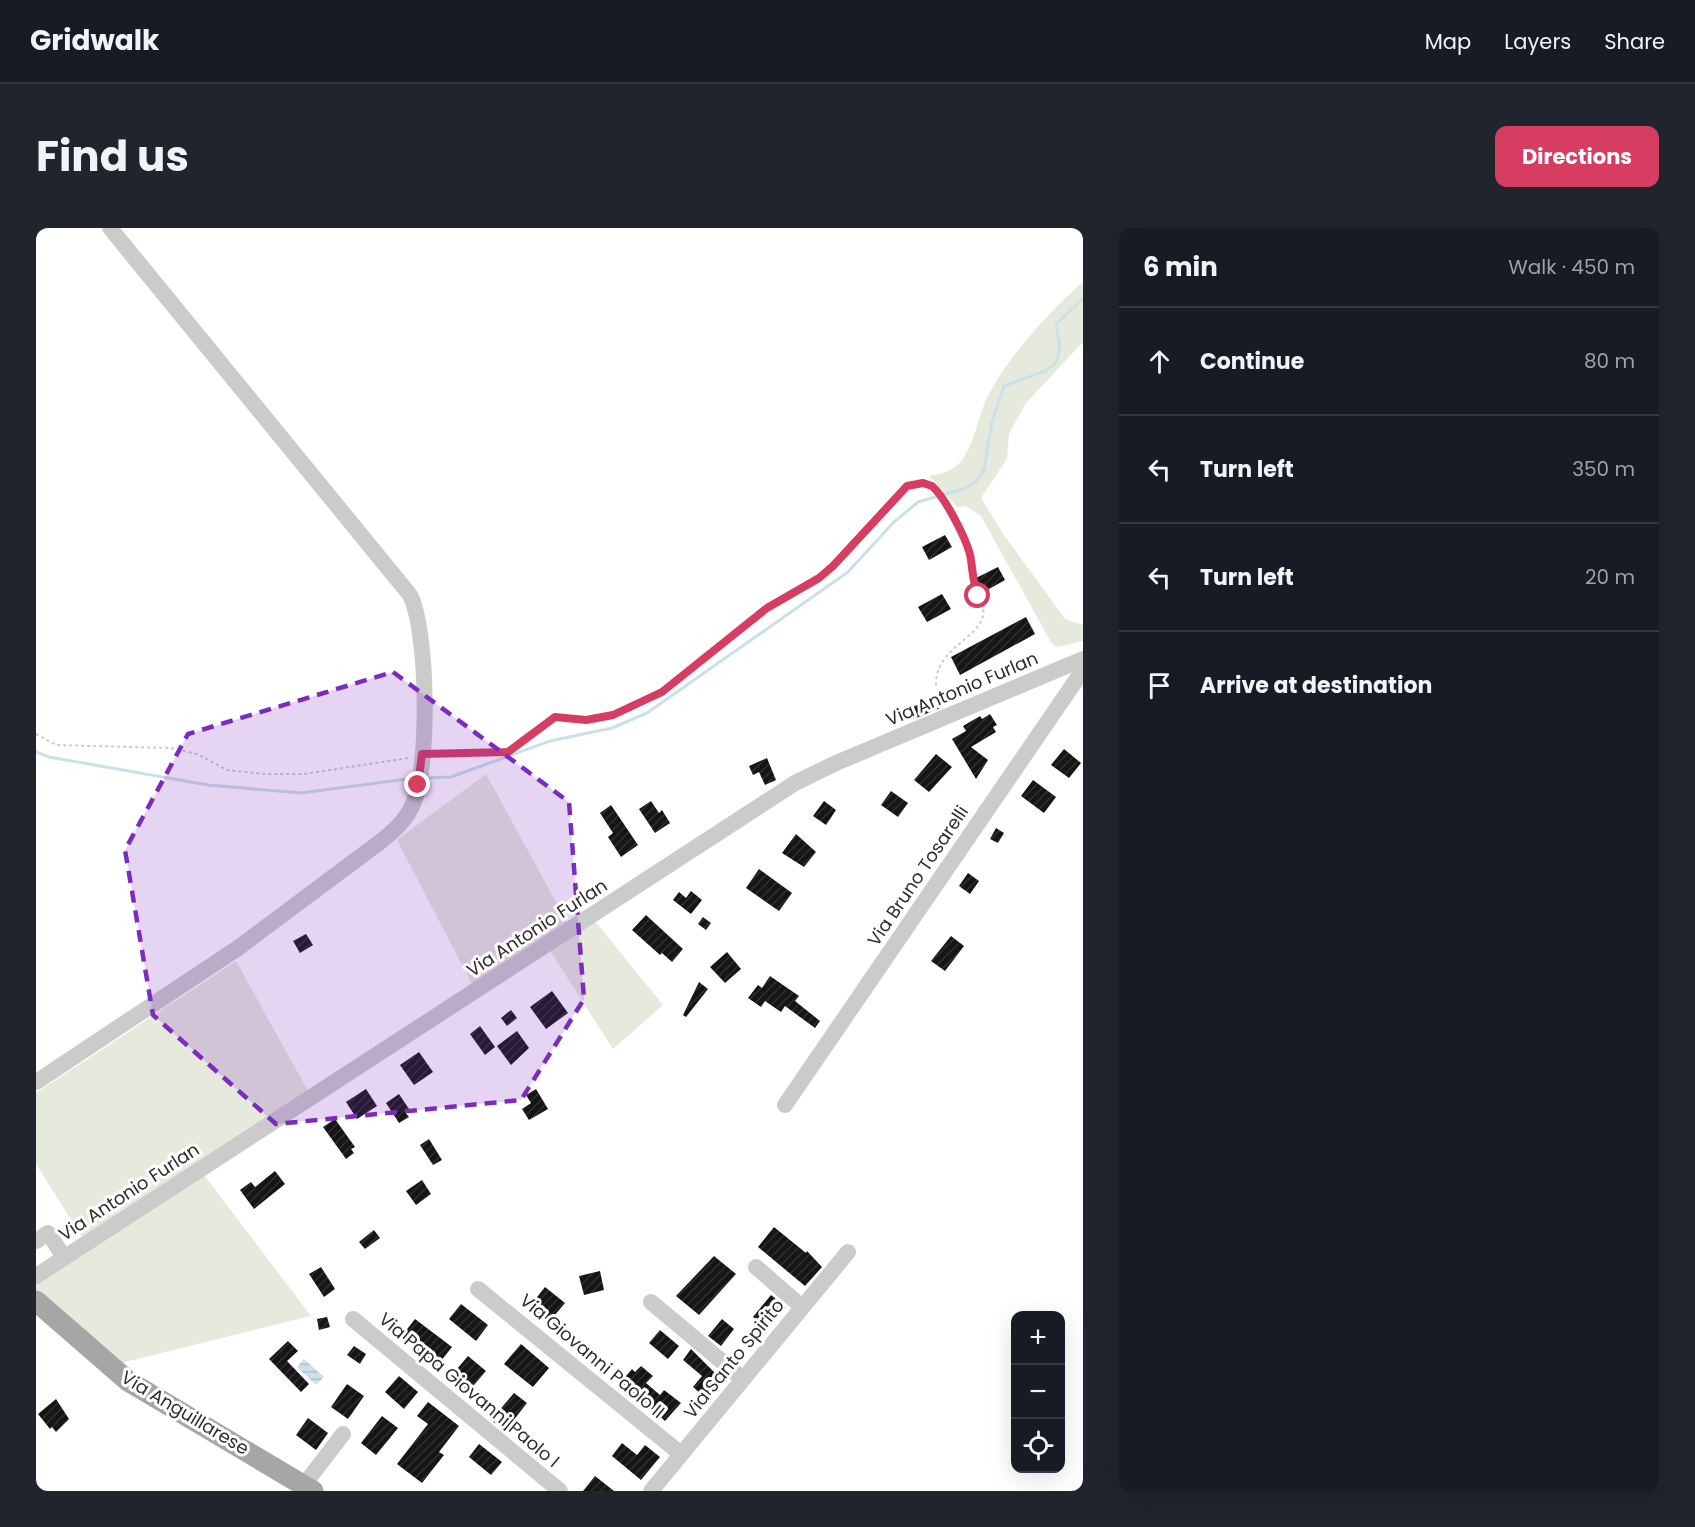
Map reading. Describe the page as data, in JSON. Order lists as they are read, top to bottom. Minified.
{"streets":{"main road":["Via Anguillarese"],"street":["Via Antonio Furlan","Via Bruno Tosarelli","Via Giovanni Paolo II","Via Santo Spirito","Via Papa Giovanni Paolo I"]},"crossings":[["Via Giovanni Paolo II","Via Santo Spirito"]],"page":{"header":"Gridwalk","nav":["Map","Layers","Share"],"title":"Find us","buttons":"Directions","heading":["6 min","Walk · 450 m"],"list":[["Continue","80 m"],["Turn left","350 m"],["Turn left","20 m"],"Arrive at destination"],"map_buttons":["+","−"]}}
